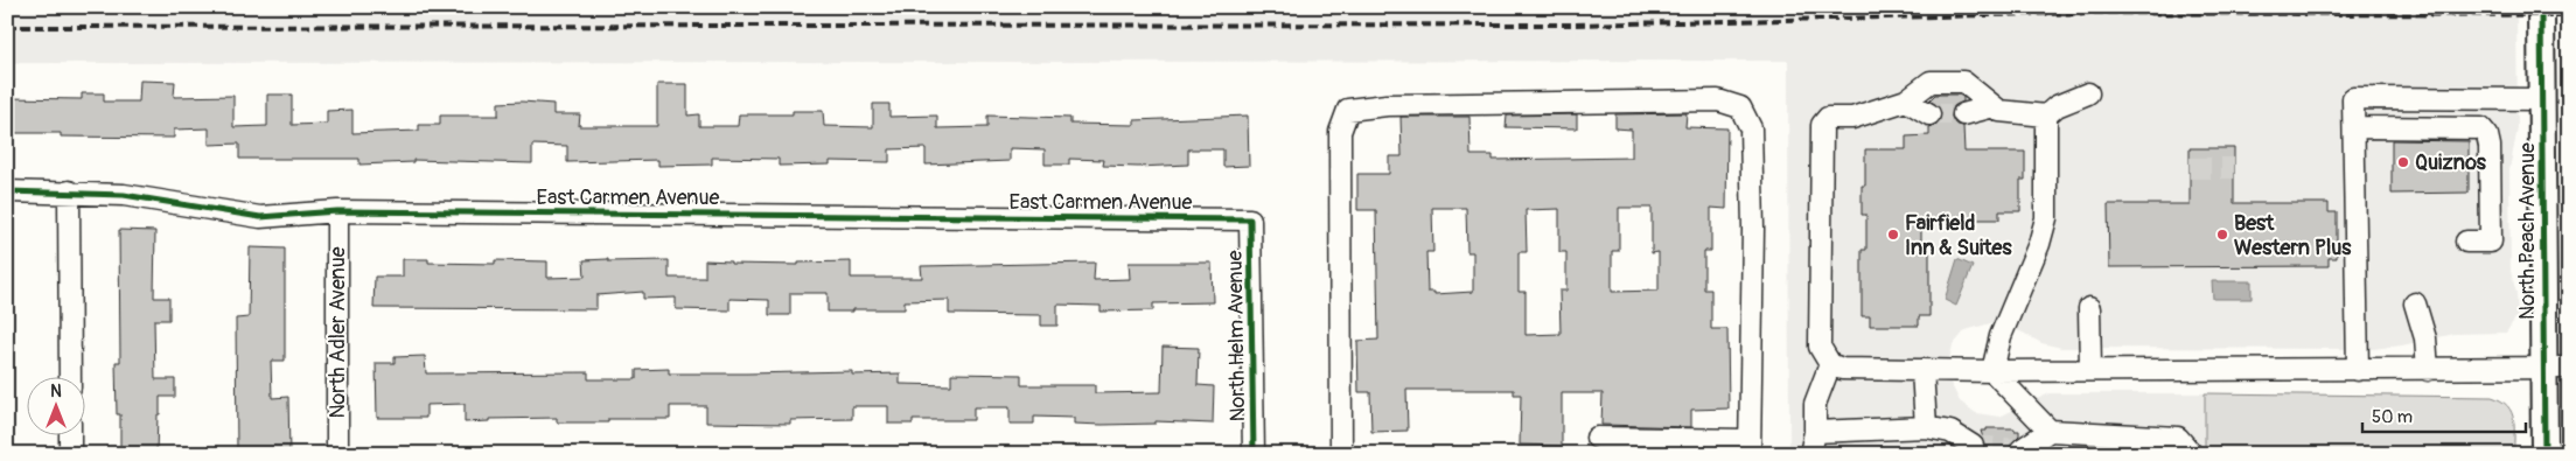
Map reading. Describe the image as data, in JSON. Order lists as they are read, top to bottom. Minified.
{"streets":{"main road":["North Peach Avenue"],"street":["East Carmen Avenue","North Adler Avenue","North Helm Avenue"]},"crossings":[["East Carmen Avenue","North Adler Avenue"],["East Carmen Avenue","North Helm Avenue"]],"places":["Quiznos","Fairfield Inn & Suites","Best Western Plus"],"scale_bar":"50 m","north":"top"}
